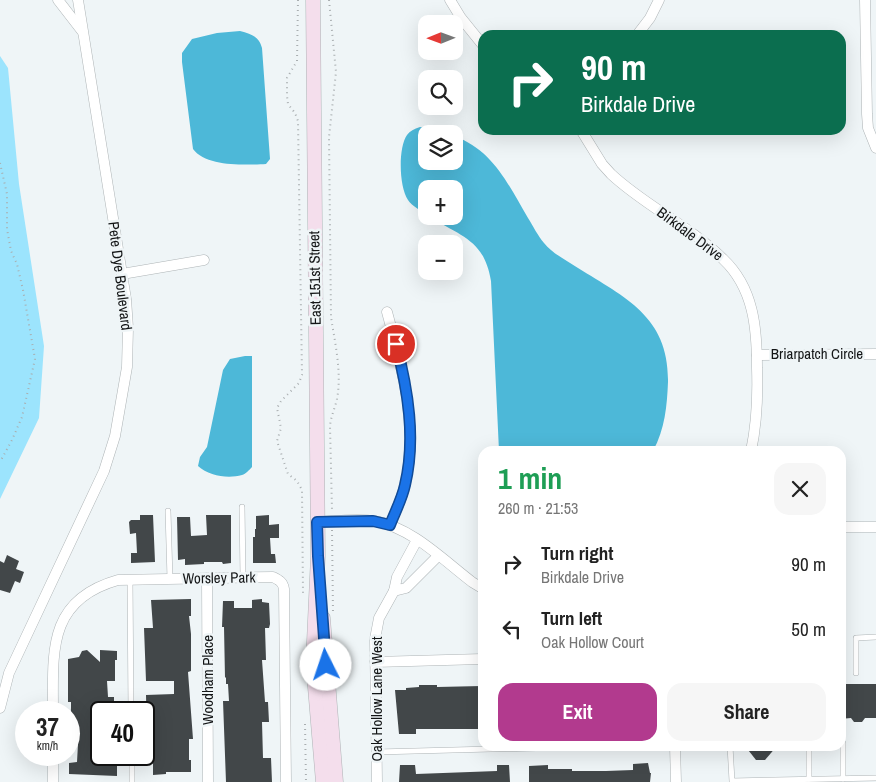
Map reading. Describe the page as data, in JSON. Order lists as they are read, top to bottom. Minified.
{"streets":{"street":["Birkdale Drive","Pete Dye Boulevard","East 151st Street","Briarpatch Circle","Worsley Park","Woodham Place","Oak Hollow Lane West"]},"crossings":[["Birkdale Drive","Briarpatch Circle"],["Worsley Park","Woodham Place"]],"north":"left","page":{"map_buttons":["+","−"],"turn":["90 m","Birkdale Drive"],"heading":["1 min","260 m · 21:53"],"list":[{"name":"Turn right","note":"Birkdale Drive","value":"90 m"},{"name":"Turn left","note":"Oak Hollow Court","value":"50 m"}],"buttons":["Exit","Share"],"speed":"37 km/h","limit":"40"}}
